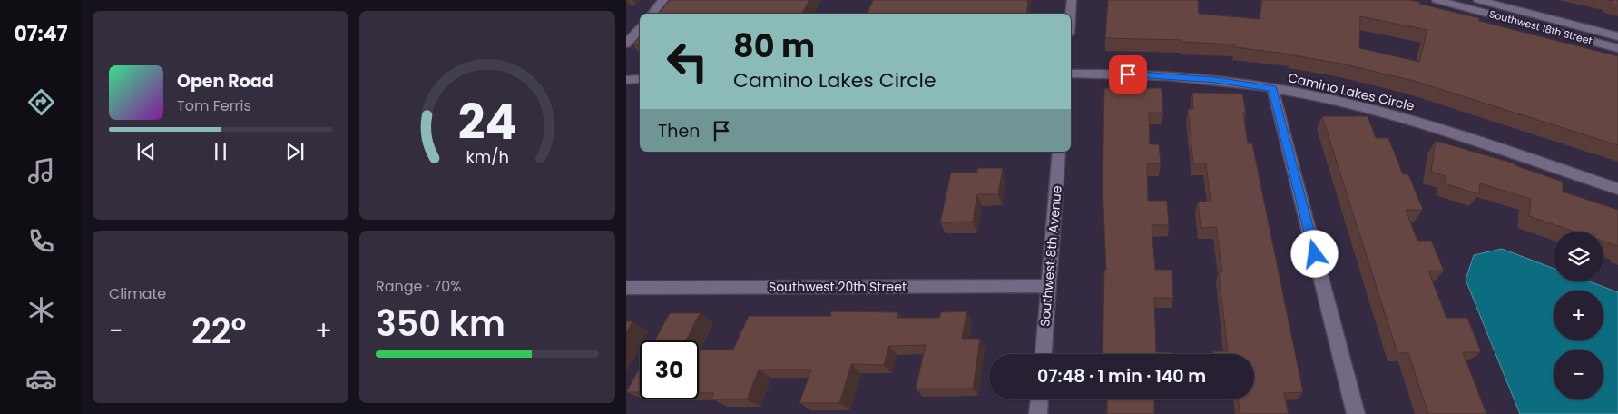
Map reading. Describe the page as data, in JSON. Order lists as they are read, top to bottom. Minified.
{"streets":{"street":["Southwest 18th Street","Camino Lakes Circle","Southwest 8th Avenue","Southwest 20th Street"]},"crossings":[["Southwest 8th Avenue","Southwest 20th Street"]],"page":{"tabs":"07:47","turn":["80 m","Camino Lakes Circle"],"song":["Open Road","Tom Ferris"],"then":"Then","tile":["Climate",["Range · 70%","350 km"]],"map_buttons":["+","−"],"heat":["−","22°","+"],"limit":"30","trip":"07:48 · 1 min · 140 m","gauge":["24","km/h"]}}
